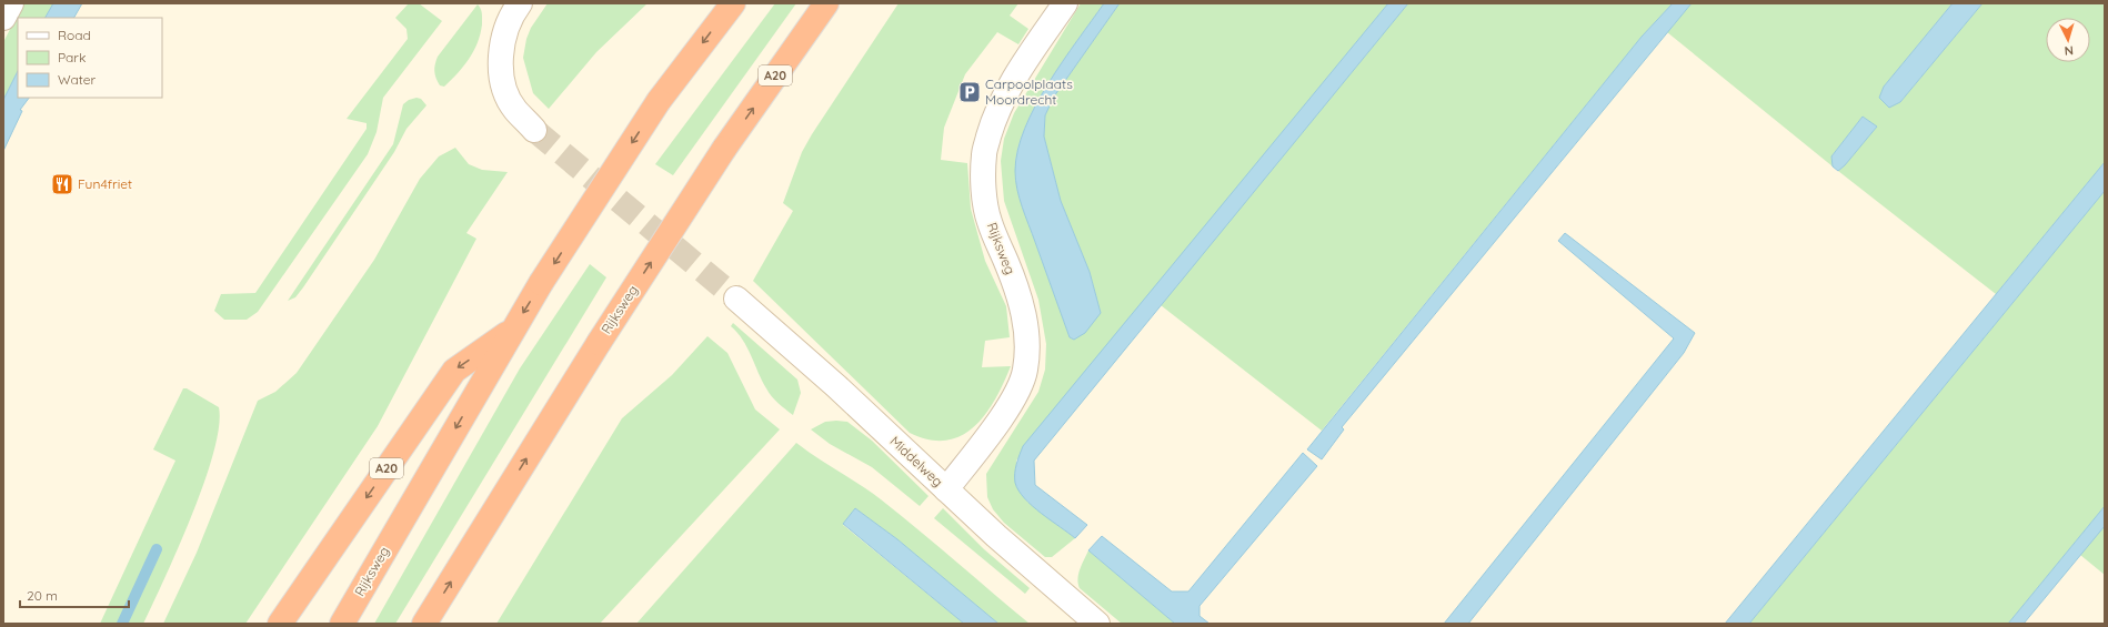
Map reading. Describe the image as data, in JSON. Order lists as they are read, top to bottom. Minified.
{"streets":{"highway":["A20","Rijksweg"],"street":["Middelweg"]},"crossings":[["A20","Rijksweg"],["Rijksweg","Middelweg"]],"places":{"parking":["Carpoolplaats Moordrecht"],"restaurant":["Fun4friet"]},"legend":["Road","Park","Water"],"scale_bar":"20 m","north":"bottom"}
